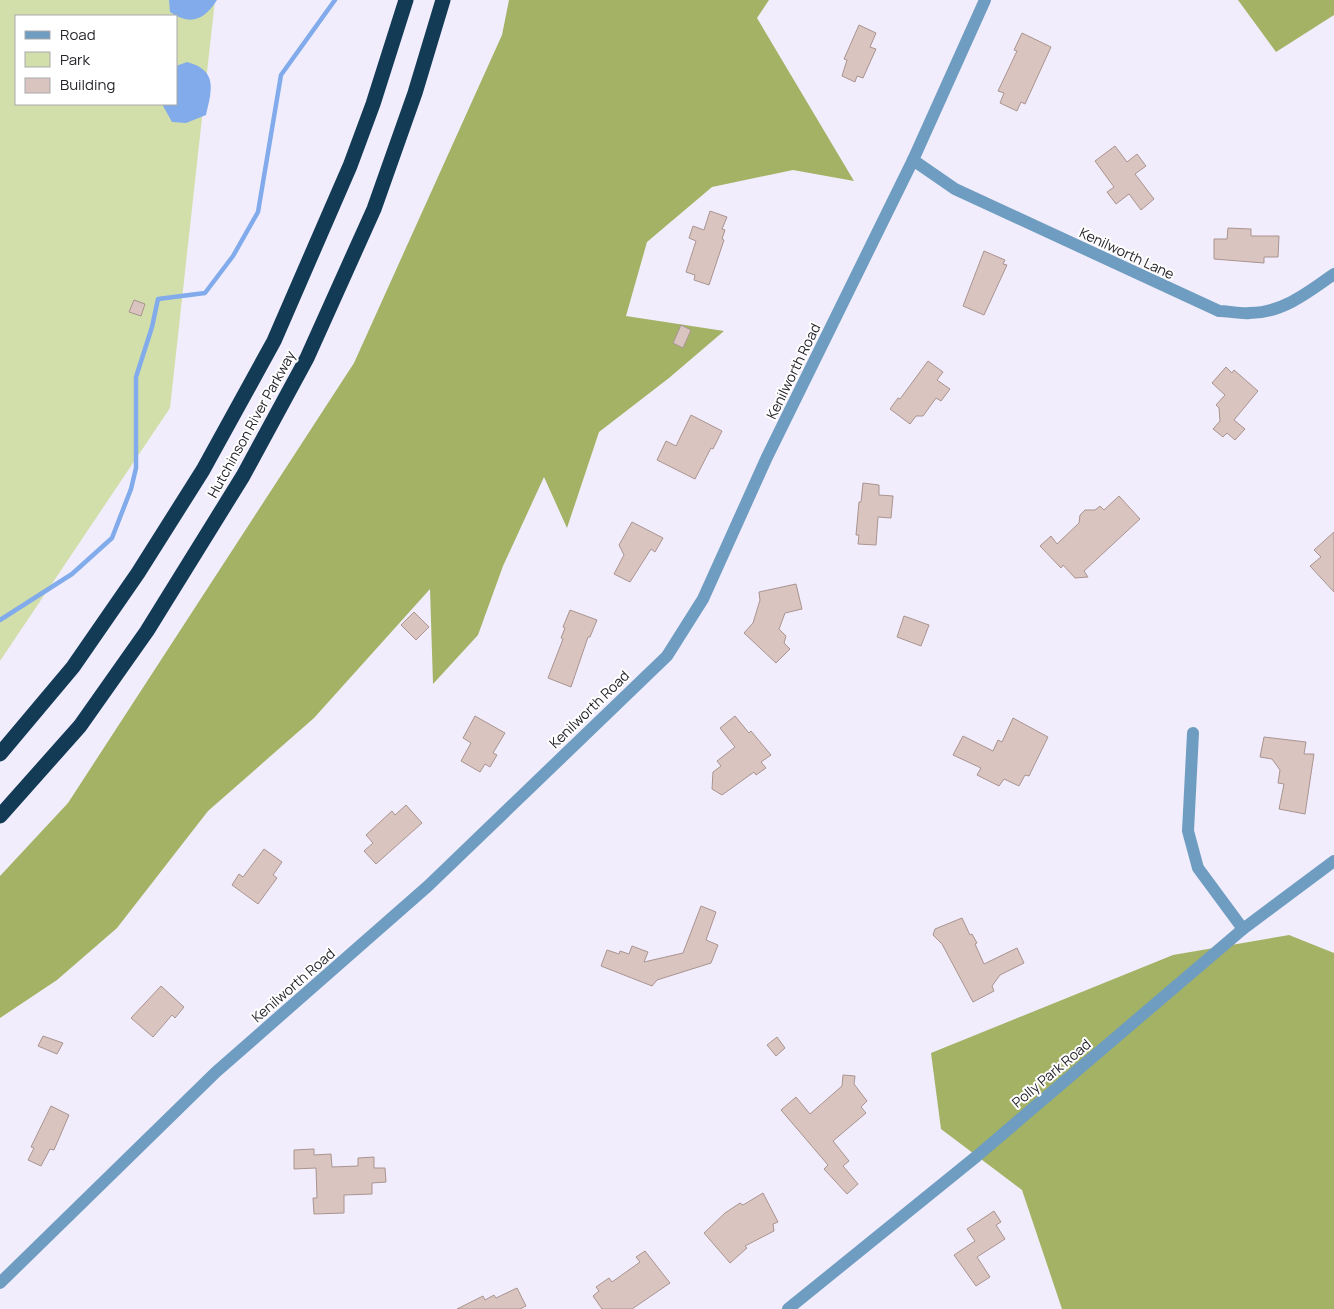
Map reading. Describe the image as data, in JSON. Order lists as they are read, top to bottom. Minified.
{"streets":{"highway":["Hutchinson River Parkway"],"street":["Kenilworth Lane","Kenilworth Road","Polly Park Road"]},"crossings":[["Kenilworth Lane","Kenilworth Road"]],"legend":["Road","Park","Building"]}
